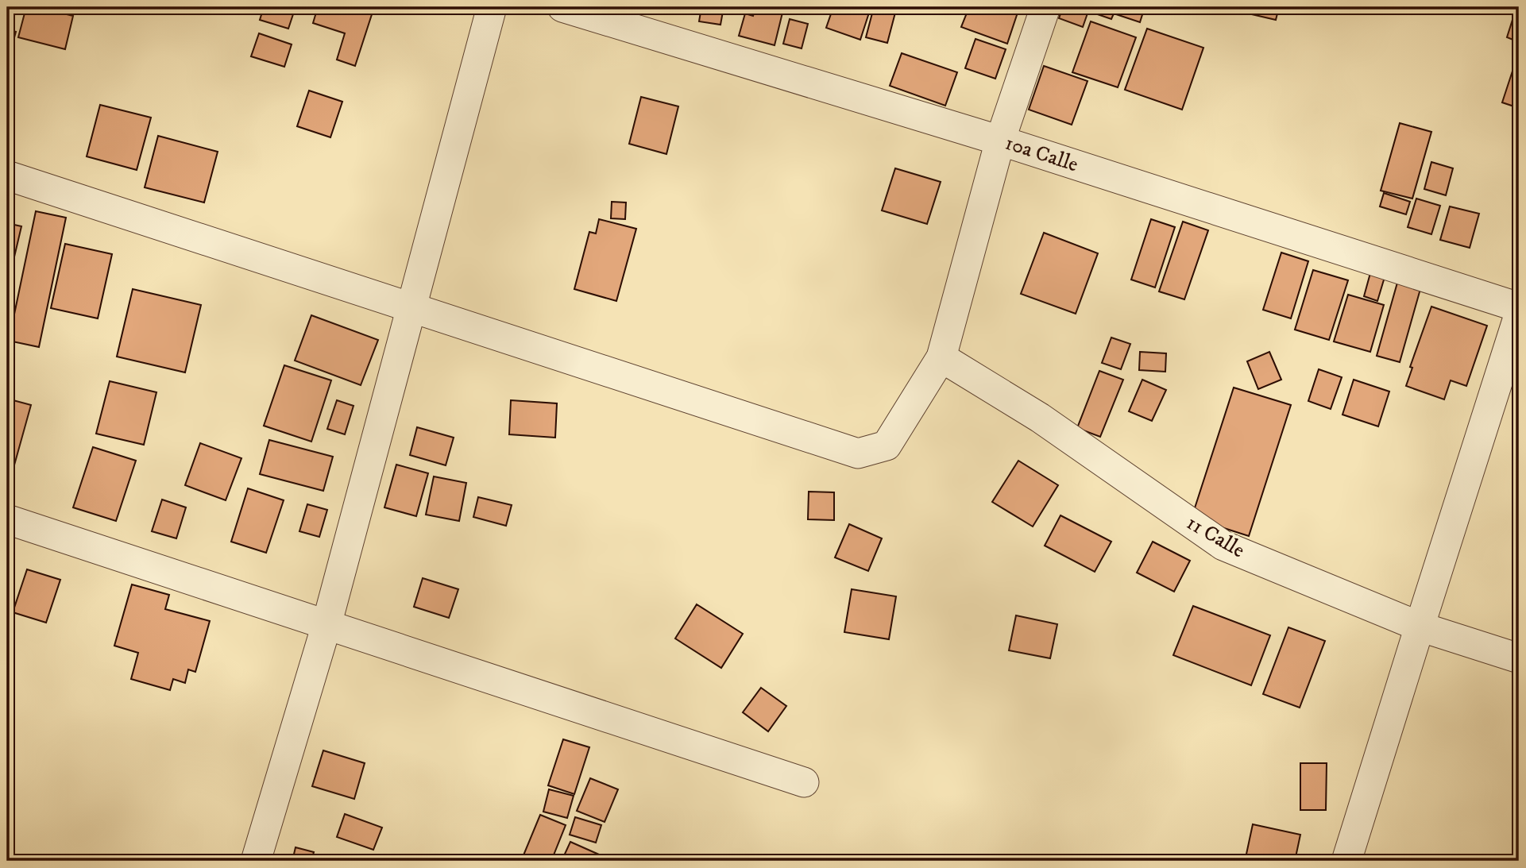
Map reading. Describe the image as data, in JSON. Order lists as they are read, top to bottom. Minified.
{"streets":{"street":["10a Calle","11 Calle"]}}
